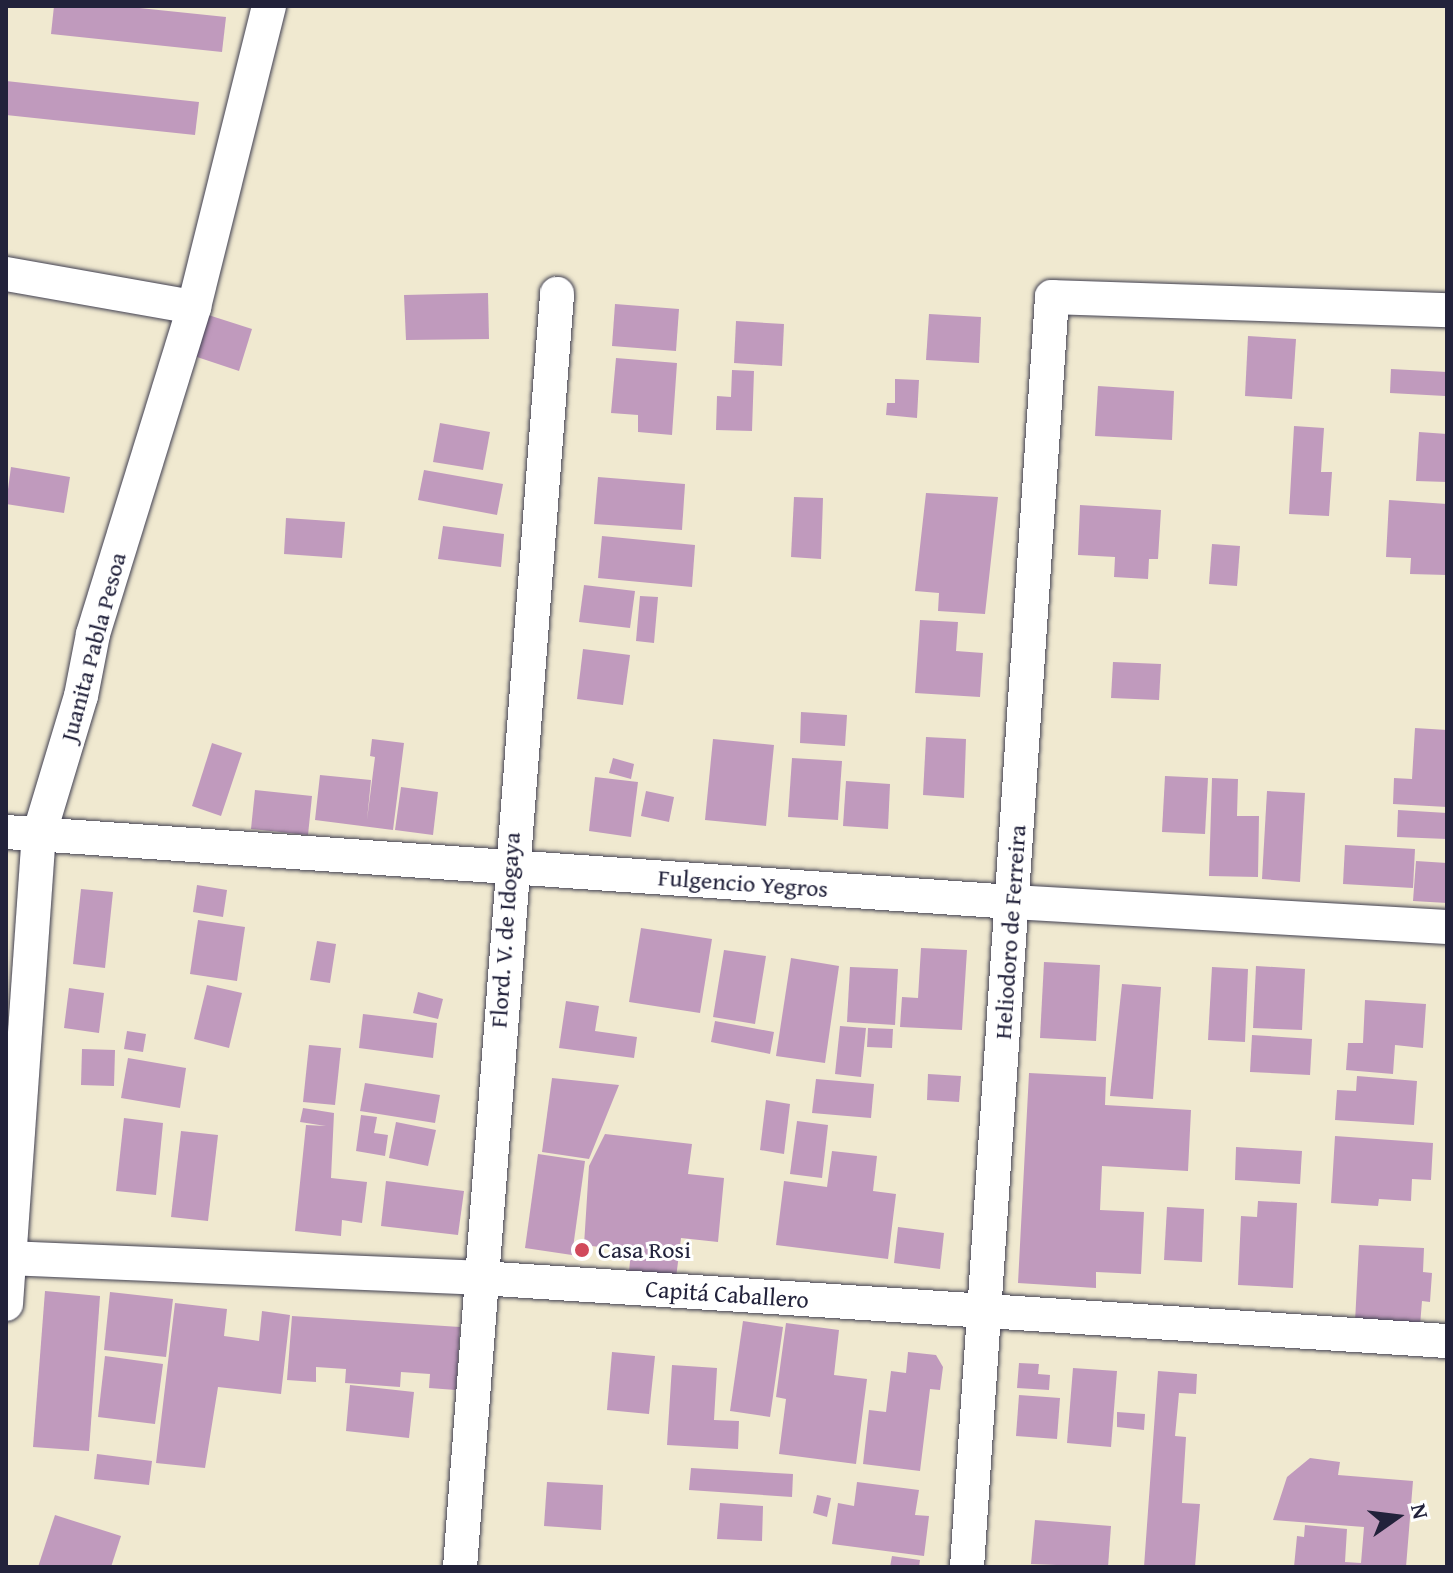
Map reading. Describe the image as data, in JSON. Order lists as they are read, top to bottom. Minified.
{"streets":{"street":["Juanita Pabla Pesoa","Fulgencio Yegros","Flord. V. de Idogaya","Heliodoro de Ferreira","Capitá Caballero"]},"crossings":[["Juanita Pabla Pesoa","Fulgencio Yegros"],["Juanita Pabla Pesoa","Capitá Caballero"],["Fulgencio Yegros","Flord. V. de Idogaya"],["Fulgencio Yegros","Heliodoro de Ferreira"],["Flord. V. de Idogaya","Capitá Caballero"],["Heliodoro de Ferreira","Capitá Caballero"]],"places":["Casa Rosi"],"north":"right"}
